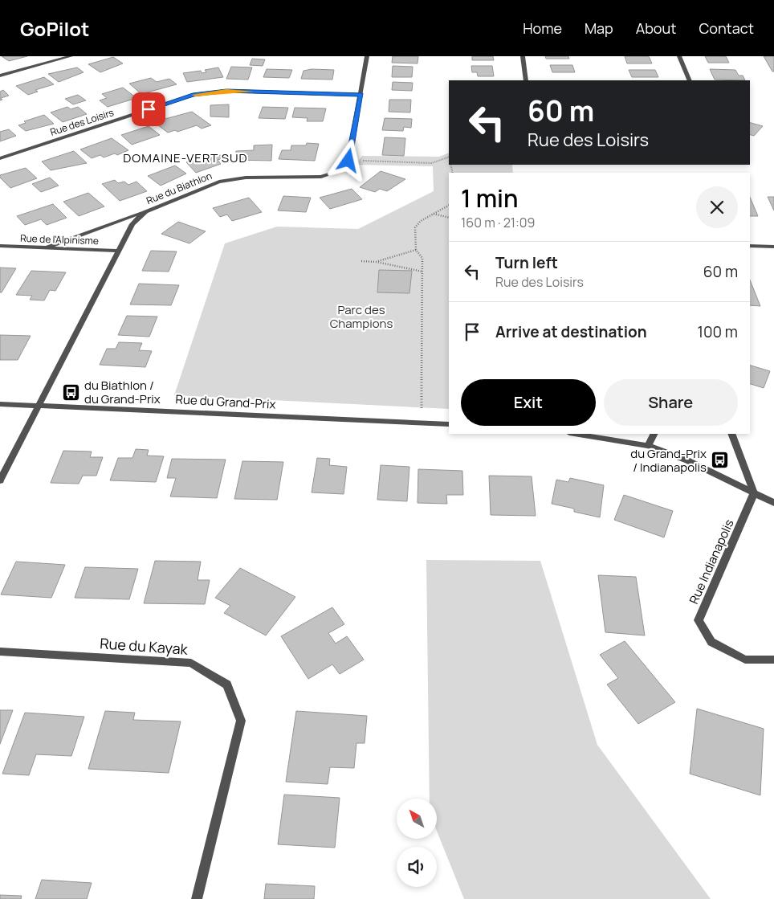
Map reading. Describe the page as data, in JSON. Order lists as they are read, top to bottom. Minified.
{"streets":{"street":["Rue des Loisirs","Rue du Biathlon","Rue de l'Alpinisme","Rue du Grand-Prix","Rue Indianapolis","Rue du Kayak"]},"crossings":[["Rue du Biathlon","Rue de l'Alpinisme"],["Rue du Biathlon","Rue du Grand-Prix"]],"districts":["DOMAINE-VERT SUD"],"parks":["Parc des Champions"],"places":{"bus stop":["du Biathlon / du Grand-Prix","du Grand-Prix / Indianapolis"]},"north":"top left","page":{"header":"GoPilot","nav":["Home","Map","About","Contact"],"turn":["60 m","Rue des Loisirs"],"heading":["1 min","160 m · 21:09"],"list":[{"name":"Turn left","note":"Rue des Loisirs","value":"60 m"},{"name":"Arrive at destination","value":"100 m"}],"buttons":["Exit","Share"]}}
